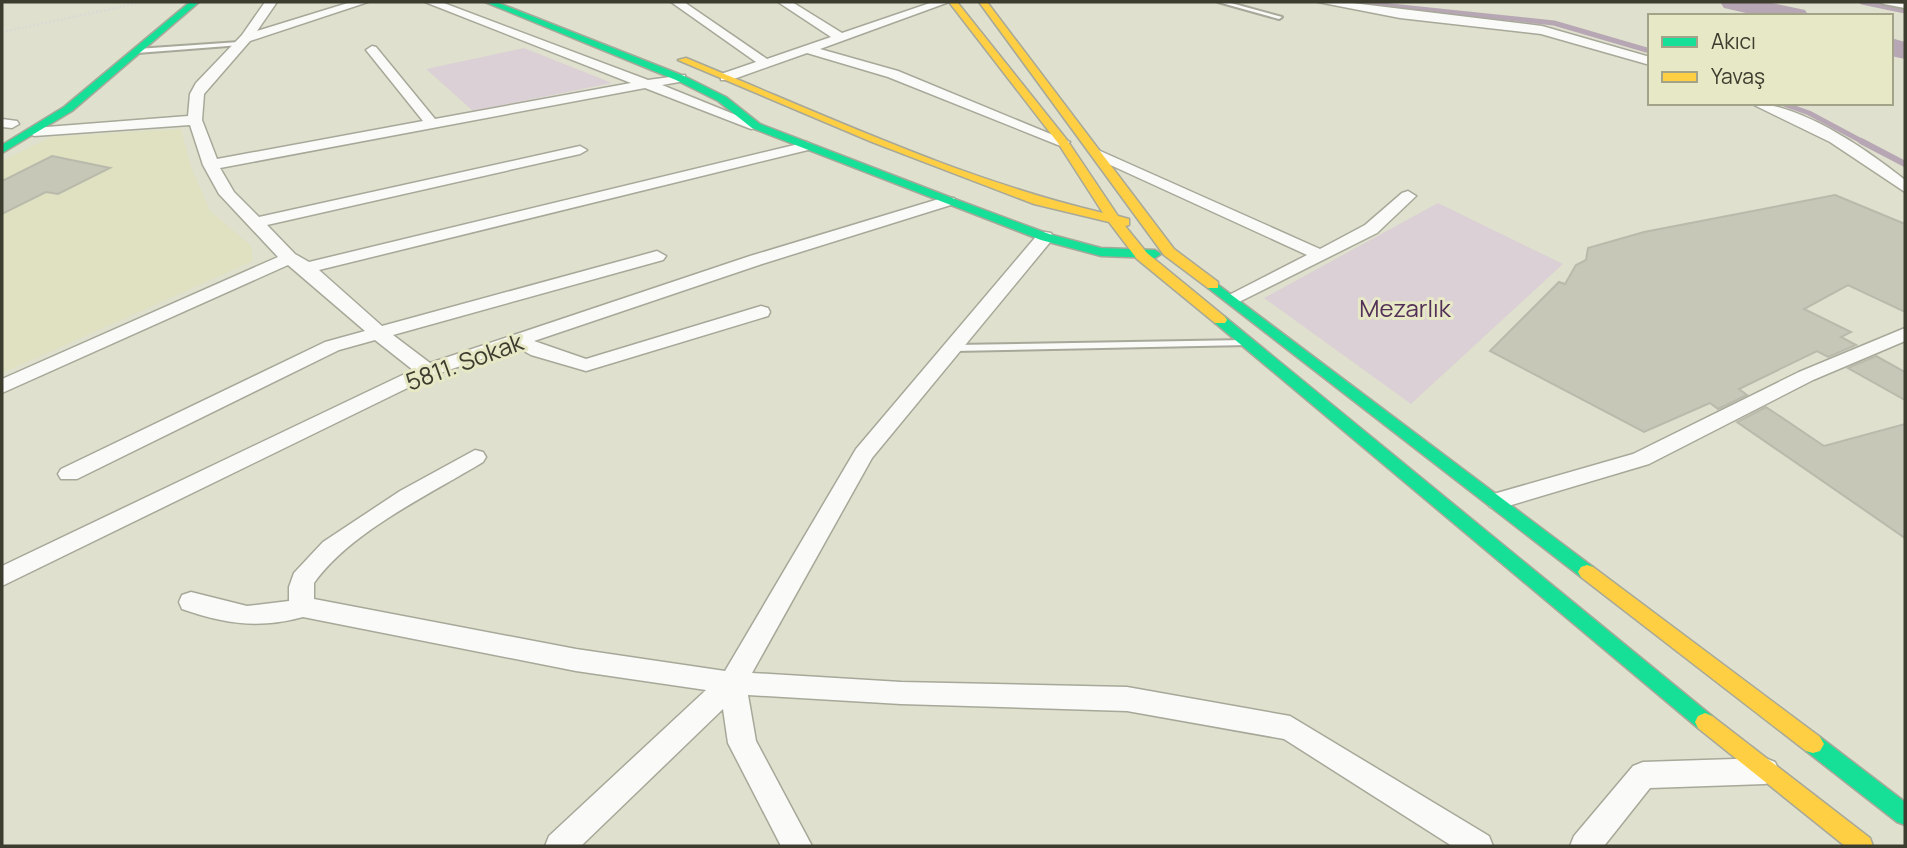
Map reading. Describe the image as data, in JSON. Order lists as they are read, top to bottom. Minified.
{"streets":{"street":["5811. Sokak"]},"parks":["Mezarlık"],"legend":["Akıcı","Yavaş"]}
